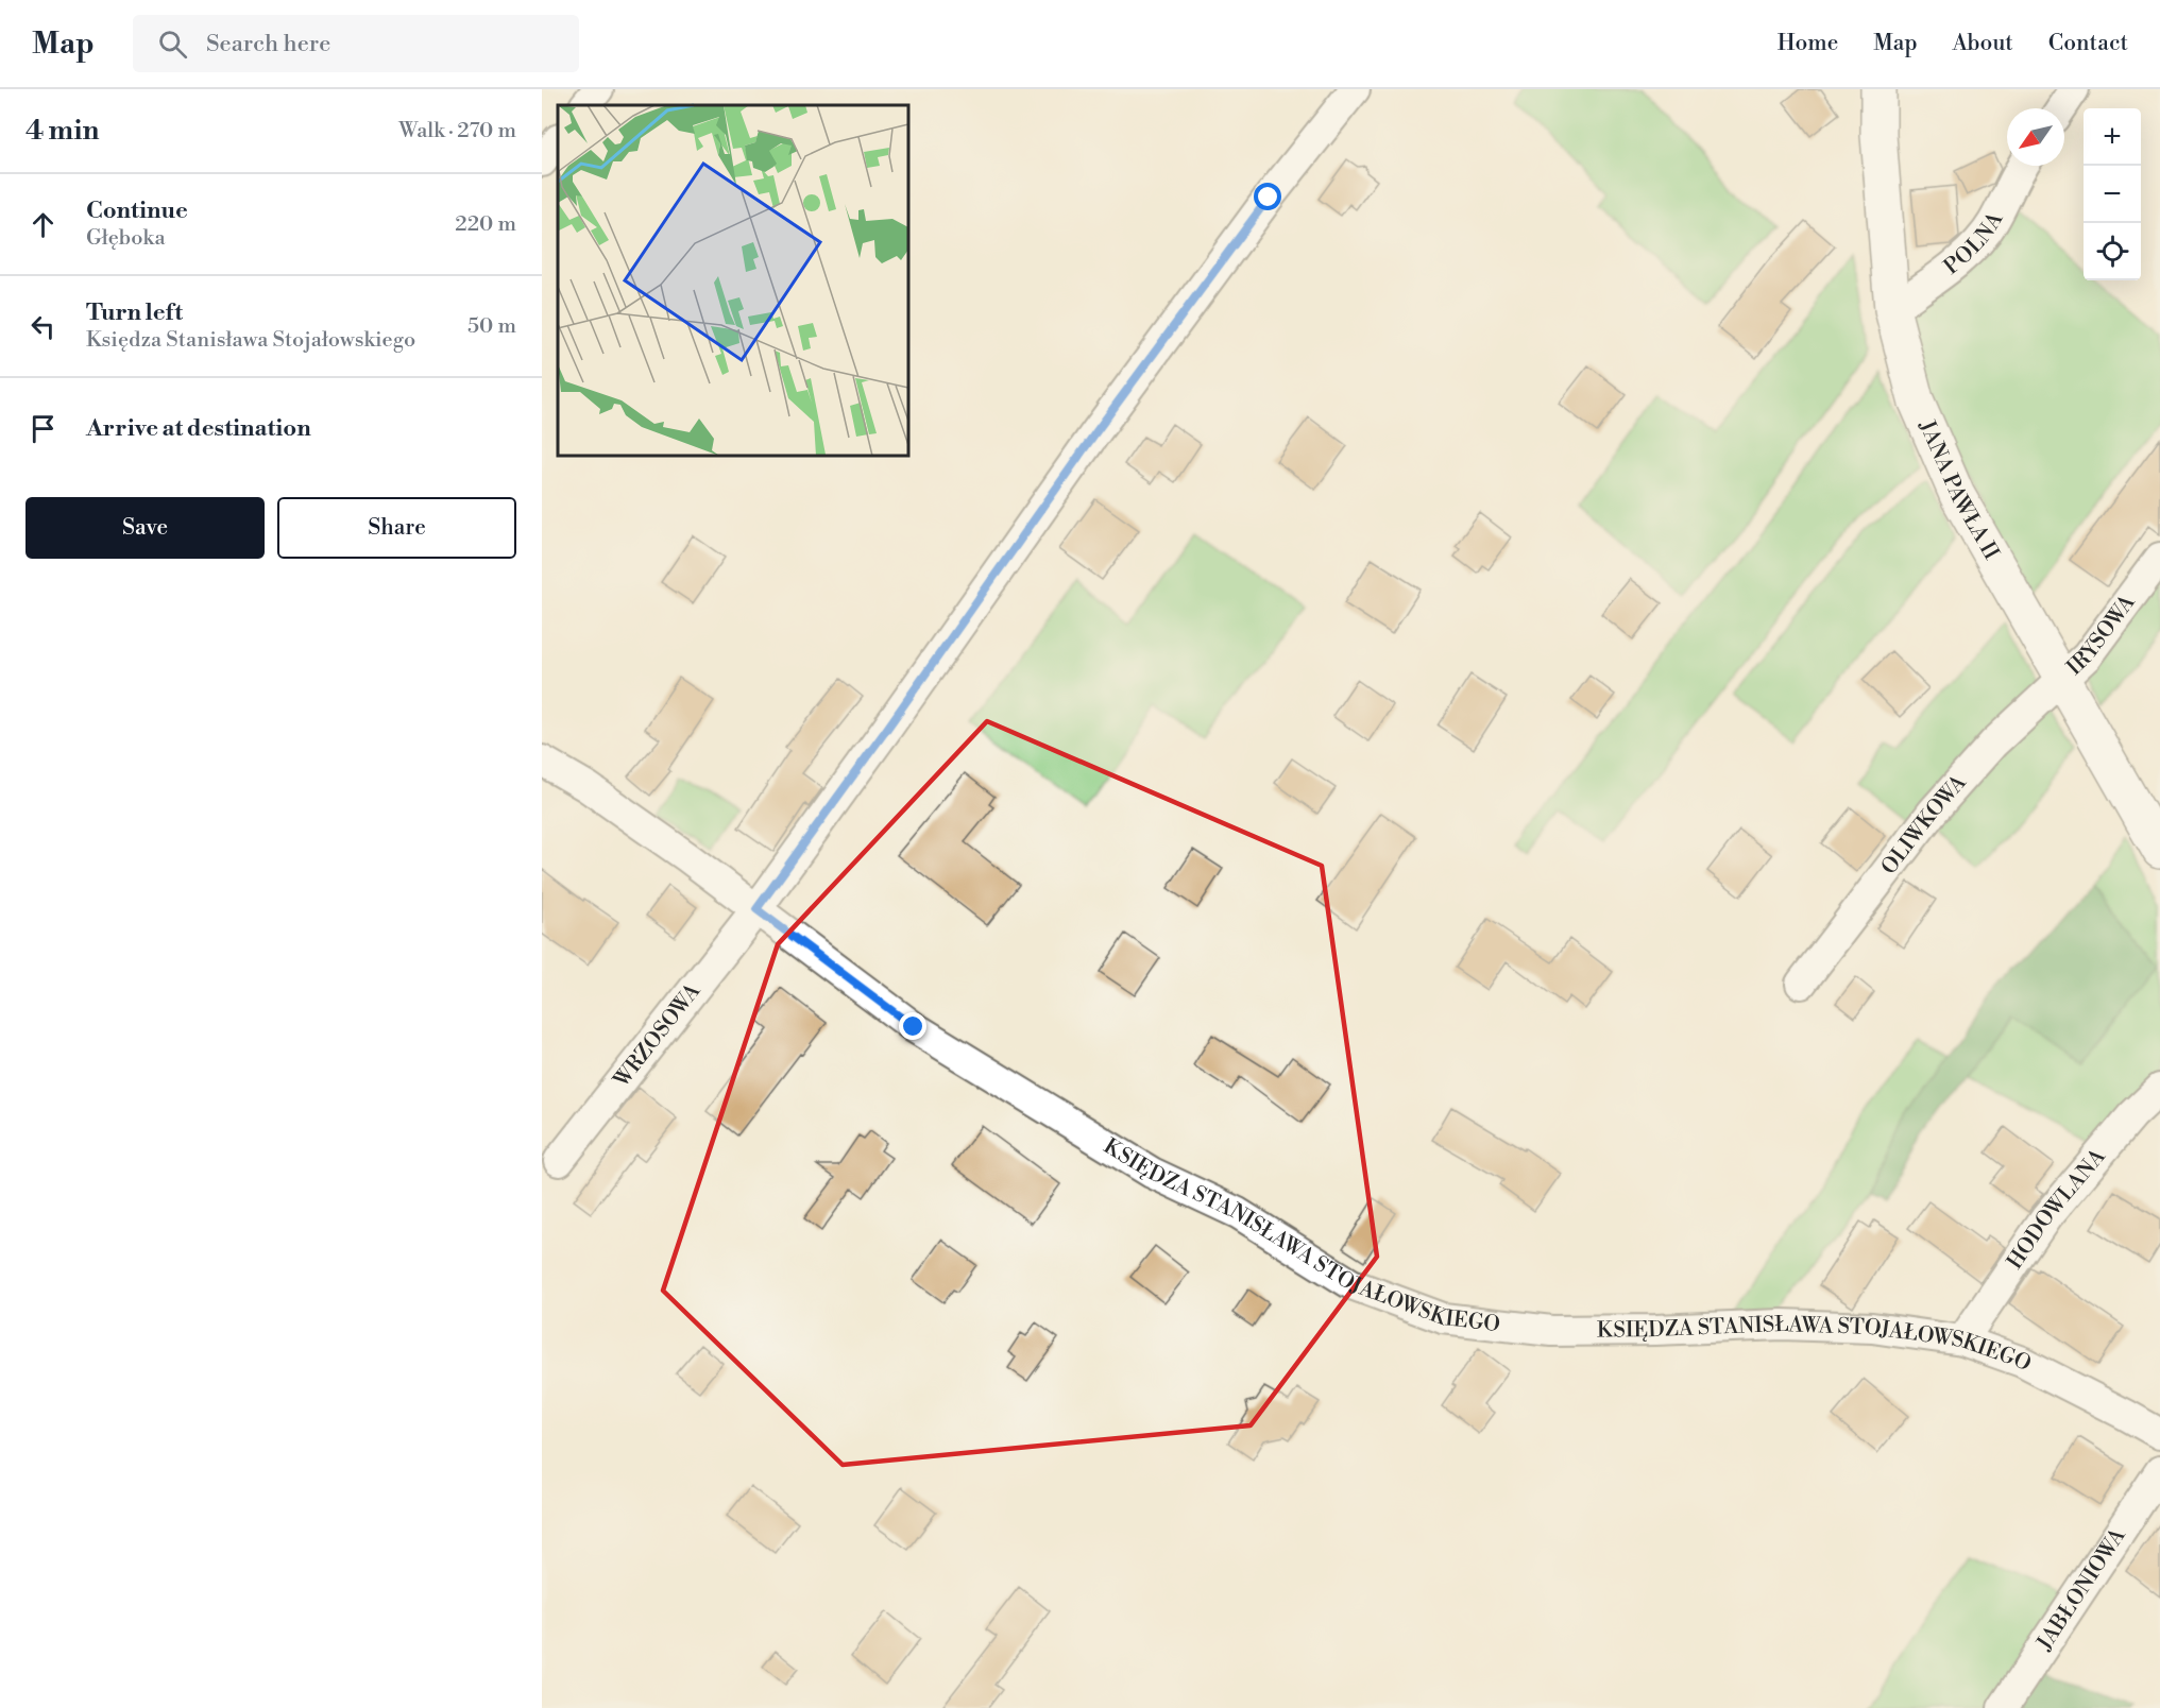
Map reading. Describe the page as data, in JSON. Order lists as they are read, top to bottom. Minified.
{"streets":{"street":["POLNA","JANA PAWŁA II","IRYSOWA","OLIWKOWA","WRZOSOWA","HODOWLANA","KSIĘDZA STANISŁAWA STOJAŁOWSKIEGO","JABŁONIOWA"]},"crossings":[["POLNA","JANA PAWŁA II"],["JANA PAWŁA II","IRYSOWA"],["JANA PAWŁA II","OLIWKOWA"],["IRYSOWA","OLIWKOWA"],["WRZOSOWA","KSIĘDZA STANISŁAWA STOJAŁOWSKIEGO"],["HODOWLANA","KSIĘDZA STANISŁAWA STOJAŁOWSKIEGO"]],"north":"bottom left","page":{"header":"Map","search":"Search here","nav":["Home","Map","About","Contact"],"heading":["4 min","Walk · 270 m"],"map_buttons":["+","−"],"list":[["Continue","Głęboka","220 m"],["Turn left","Księdza Stanisława Stojałowskiego","50 m"],"Arrive at destination"],"buttons":["Save","Share"]}}
